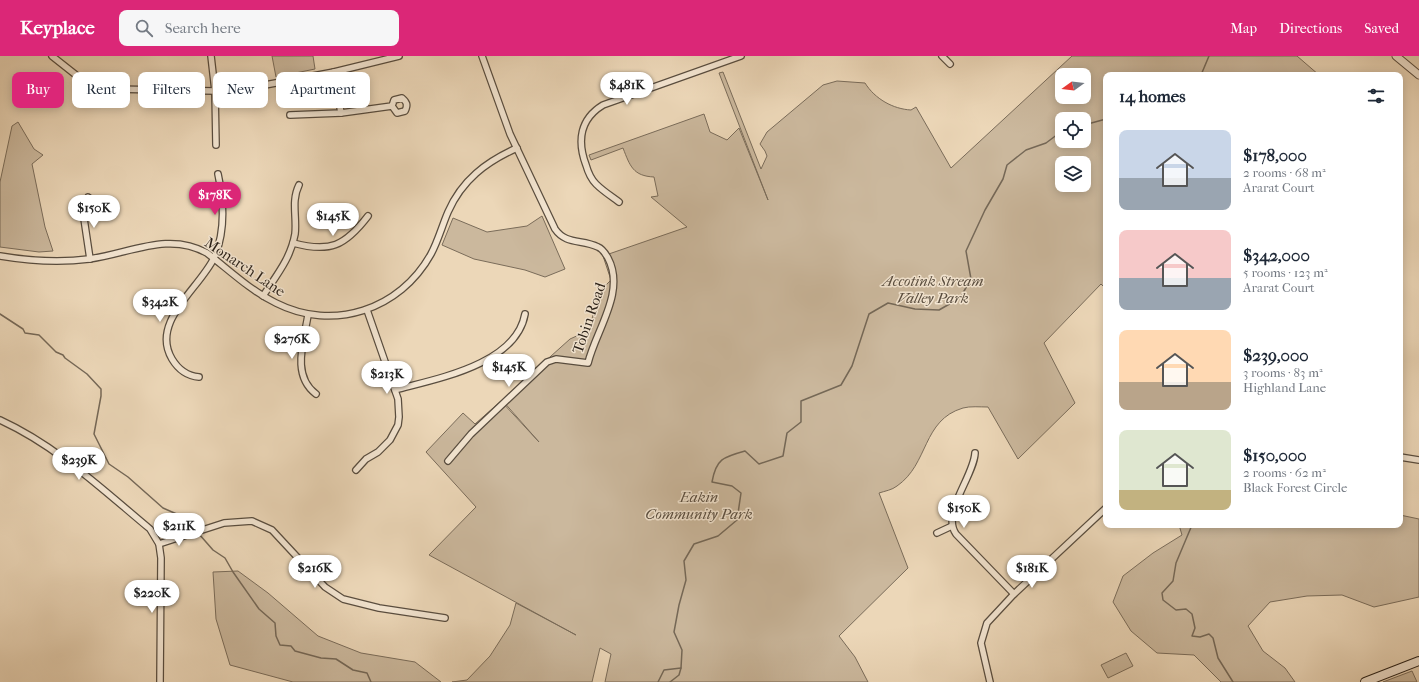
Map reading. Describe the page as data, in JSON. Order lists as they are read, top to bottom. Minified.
{"streets":{"street":["Monarch Lane","Tobin Road"]},"crossings":[["Monarch Lane","Tobin Road"]],"parks":["Accotink Stream Valley Park","Eakin Community Park"],"north":"left","page":{"header":"Keyplace","search":"Search here","nav":["Map","Directions","Saved"],"price":["$481K","$178K","$150K","$145K","$342K","$276K","$145K","$213K","$239K","$150K","$211K","$216K","$181K","$220K"],"chip":["Buy","Rent","Filters","New","Apartment"],"heading":"14 homes","list":[{"name":"$178,000","note":"2 rooms · 68 m² · Ararat Court"},{"name":"$342,000","note":"5 rooms · 123 m² · Ararat Court"},{"name":"$239,000","note":"3 rooms · 83 m² · Highland Lane"},{"name":"$150,000","note":"2 rooms · 62 m² · Black Forest Circle"}]}}
